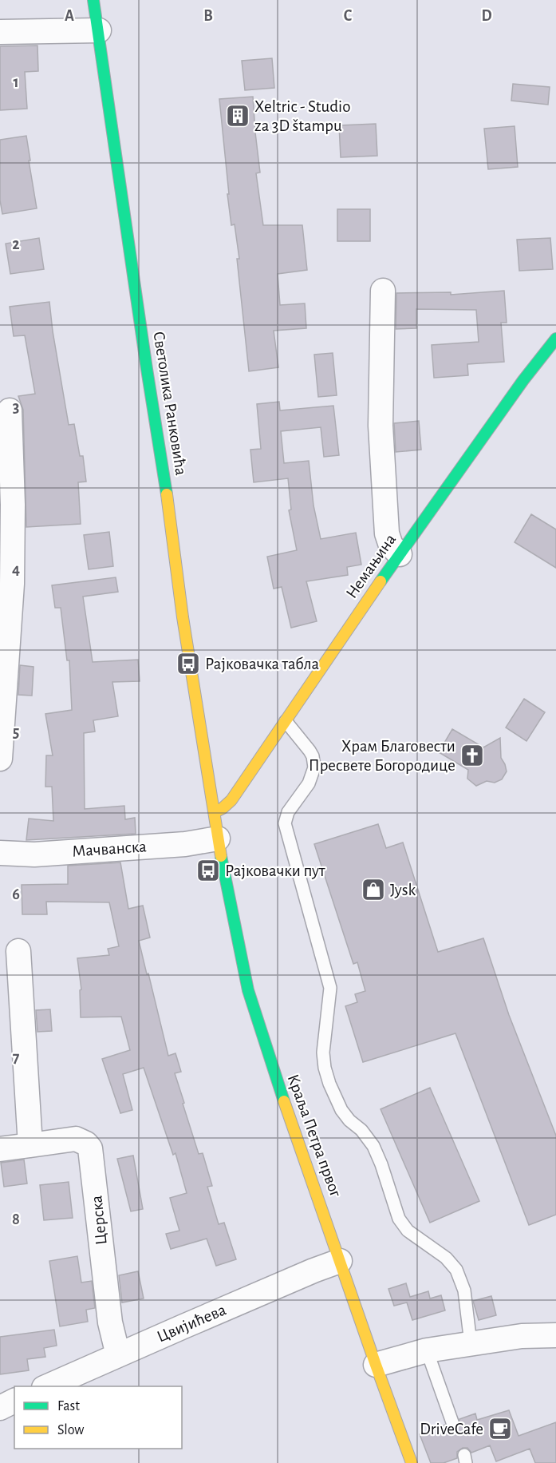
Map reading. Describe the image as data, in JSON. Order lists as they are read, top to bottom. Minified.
{"streets":{"main road":["Светолика Ранковића","Немањина","Краља Петра првог"],"street":["Мачванска","Церска","Цвијићева"]},"crossings":[["Светолика Ранковића","Немањина"],["Светолика Ранковића","Краља Петра првог"],["Немањина","Краља Петра првог"],["Мачванска","Краља Петра првог"],["Краља Петра првог","Цвијићева"],["Церска","Цвијићева"]],"places":{"building":["Xeltric - Studio za 3D štampu"],"bus stop":["Рајковачка табла","Рајковачки пут"],"church":["Храм Благовести Пресвете Богородице"],"shop":["Jysk"],"cafe":["DriveCafe"]},"legend":["Fast","Slow"],"grid":{"columns":["A","B","C","D"],"rows":["1","2","3","4","5","6","7","8"]}}
